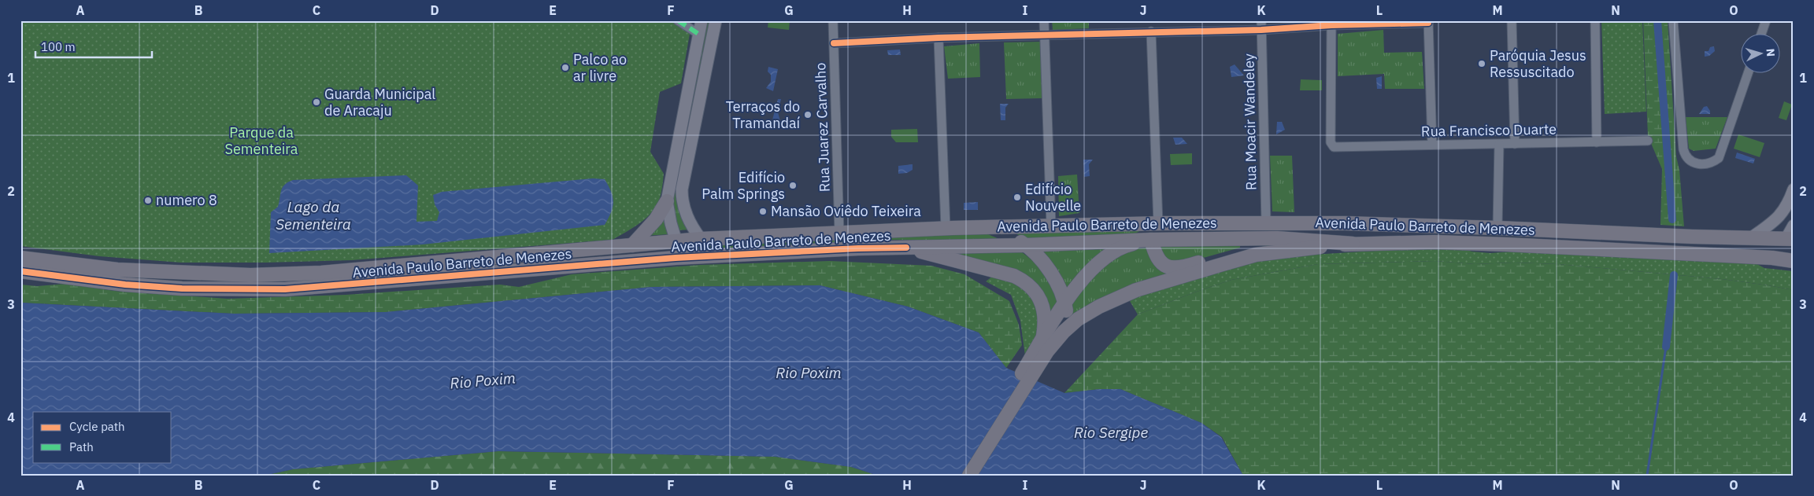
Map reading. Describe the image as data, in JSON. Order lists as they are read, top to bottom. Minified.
{"streets":{"main road":["Avenida Paulo Barreto de Menezes"],"street":["Rua Moacir Wandeley","Rua Juarez Carvalho","Rua Francisco Duarte"]},"crossings":[["Rua Moacir Wandeley","Avenida Paulo Barreto de Menezes"],["Rua Juarez Carvalho","Avenida Paulo Barreto de Menezes"]],"water":["Lago da Sementeira","Rio Poxim","Rio Sergipe"],"parks":["Parque da Sementeira"],"places":["Paróquia Jesus Ressuscitado","Palco ao ar livre","Guarda Municipal de Aracaju","Terraços do Tramandaí","Edifício Palm Springs","Edifício Nouvelle","numero 8","Mansão Oviêdo Teixeira"],"legend":["Cycle path","Path"],"scale_bar":"100 m","north":"right","grid":{"columns":["A","B","C","D","E","F","G","H","I","J","K","L","M","N","O"],"rows":["1","2","3","4"]}}
